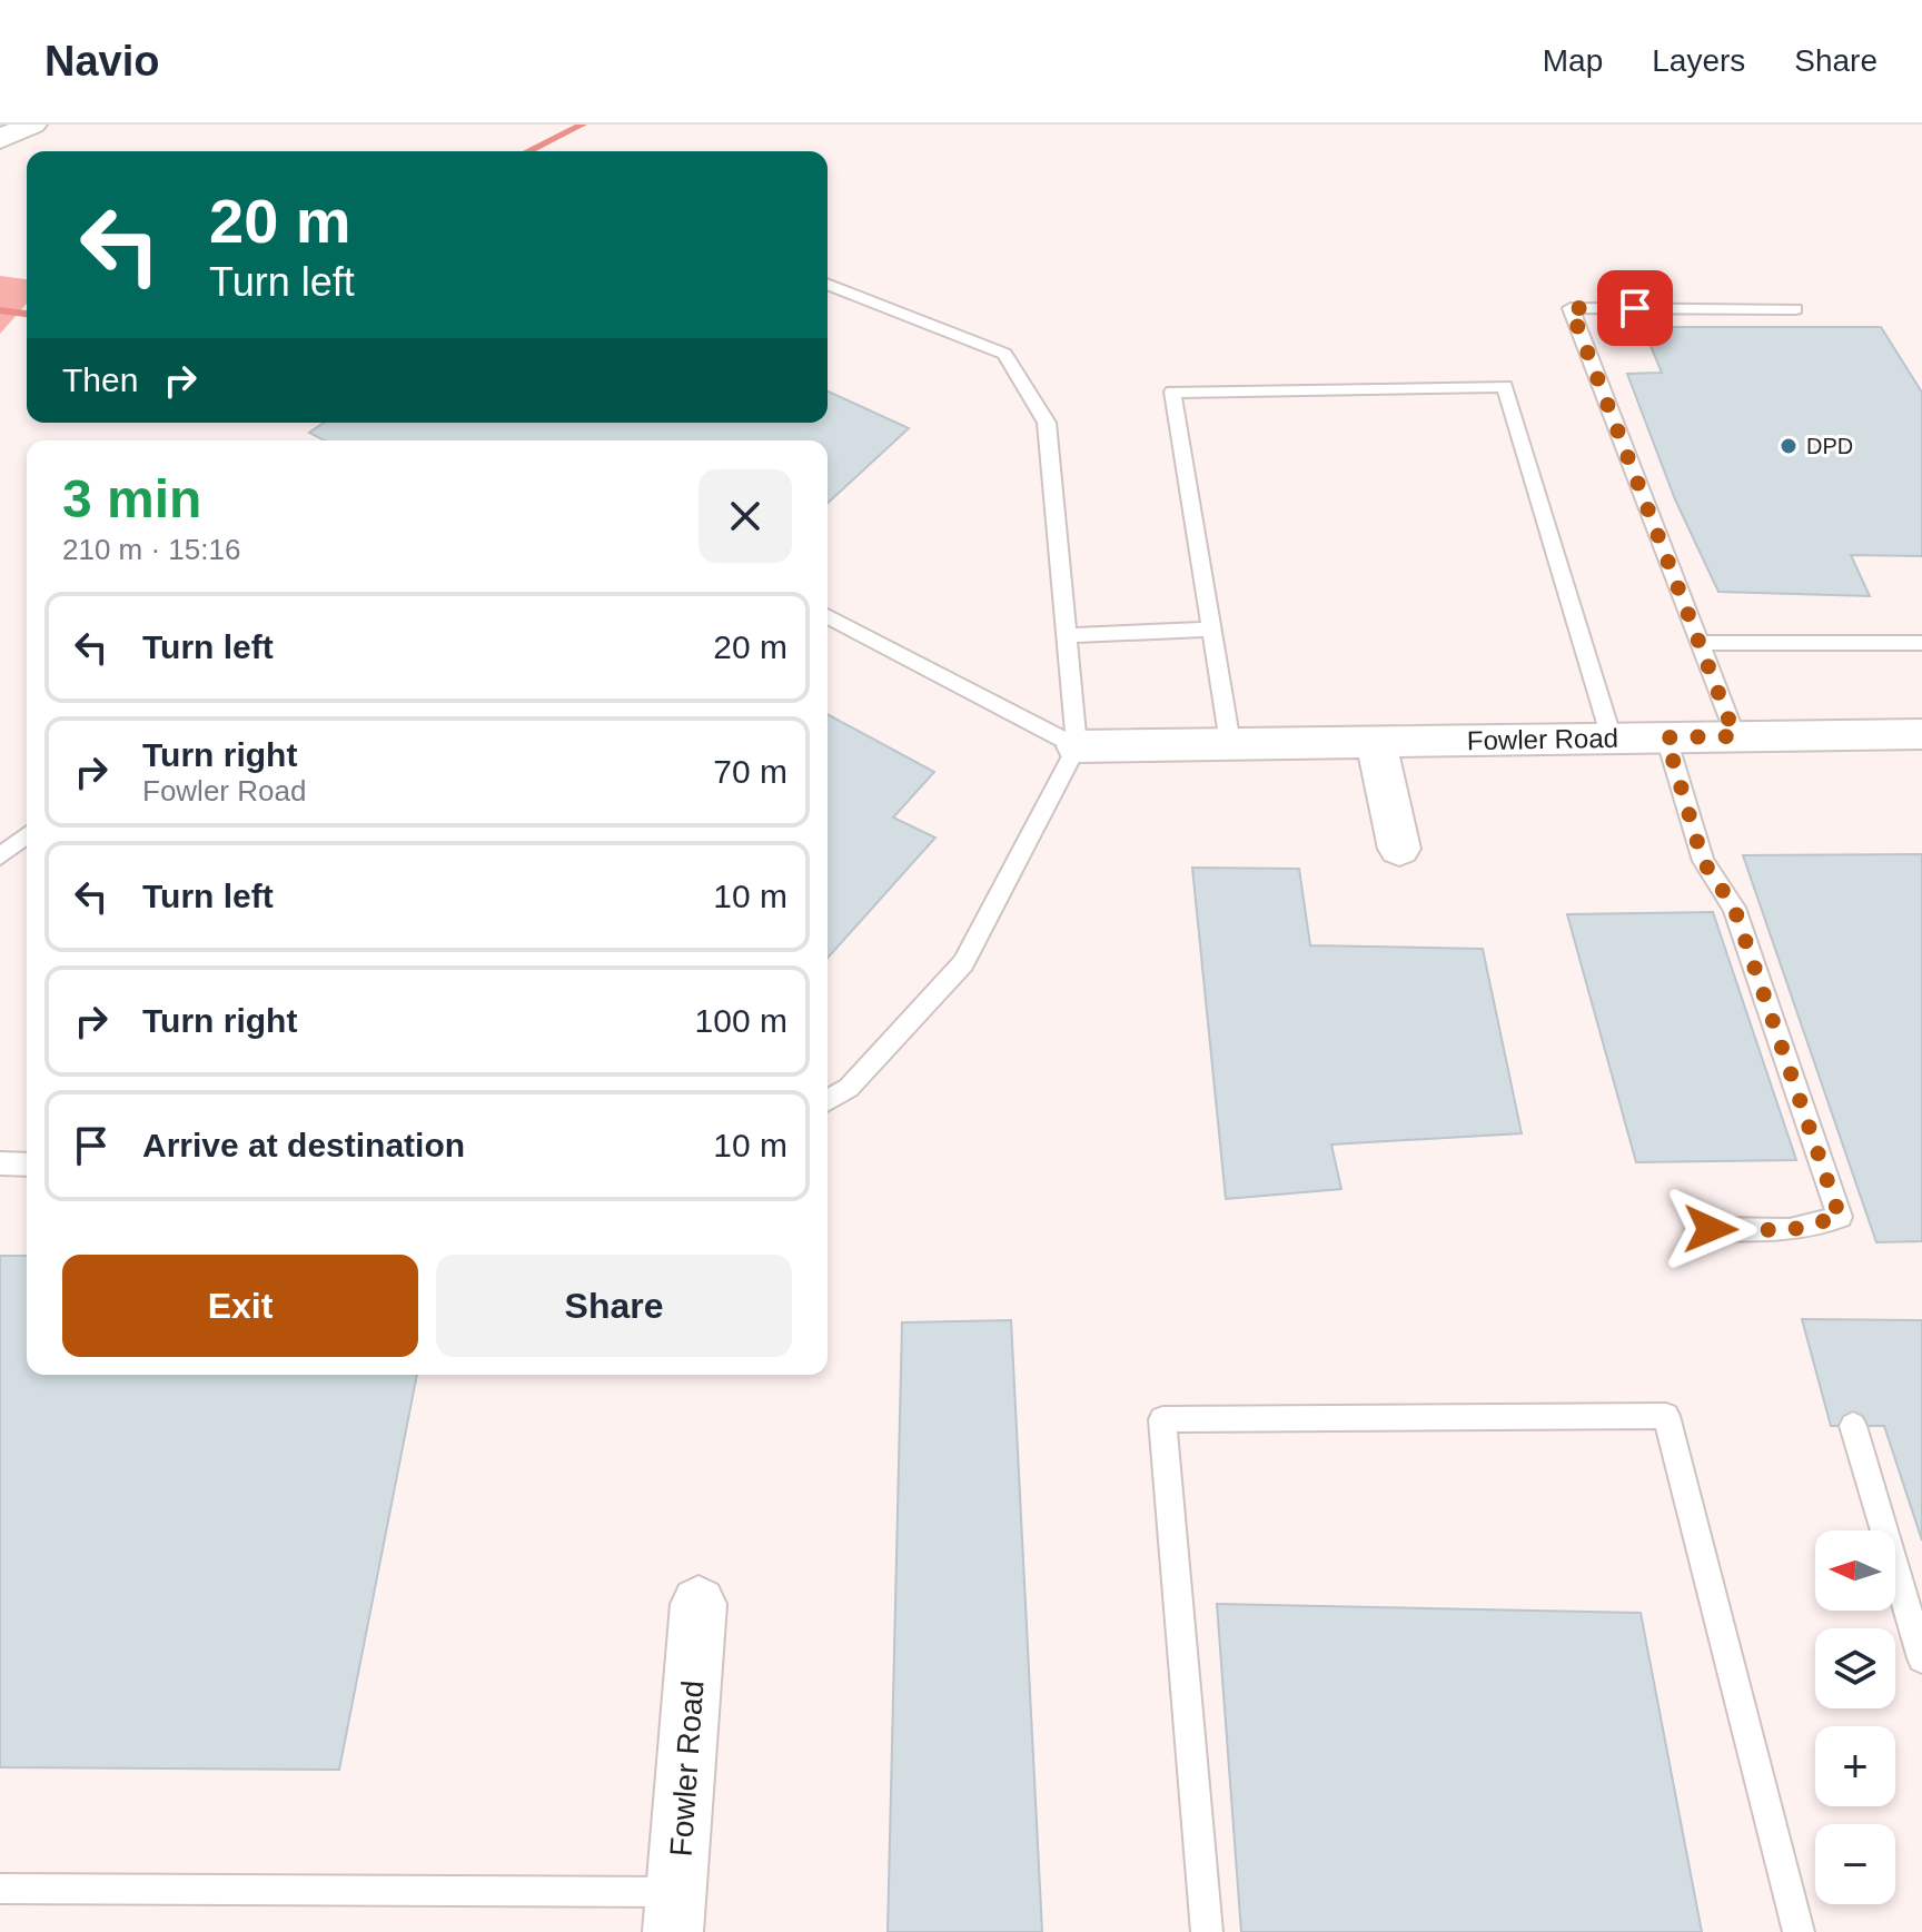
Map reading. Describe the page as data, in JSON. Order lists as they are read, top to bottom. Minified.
{"streets":{"street":["Fowler Road"]},"places":["DPD"],"north":"left","page":{"header":"Navio","nav":["Map","Layers","Share"],"turn":["20 m","Turn left"],"then":"Then","heading":["3 min","210 m · 15:16"],"list":[{"name":"Turn left","value":"20 m"},{"name":"Turn right","note":"Fowler Road","value":"70 m"},{"name":"Turn left","value":"10 m"},{"name":"Turn right","value":"100 m"},{"name":"Arrive at destination","value":"10 m"}],"buttons":["Exit","Share"],"map_buttons":["+","−"]}}
